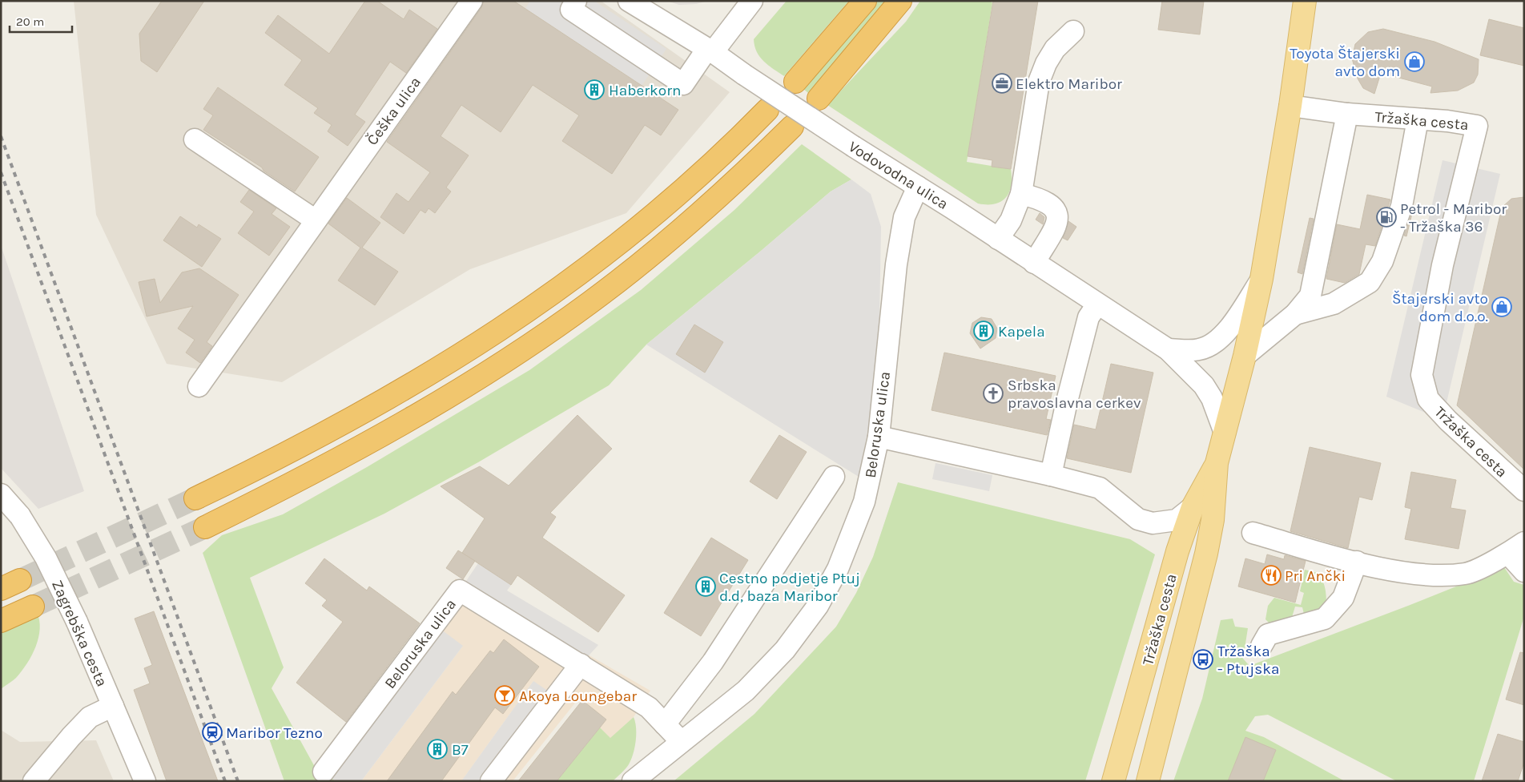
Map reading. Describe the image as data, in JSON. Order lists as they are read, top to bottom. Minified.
{"streets":{"main road":["Tržaška cesta"],"street":["Češka ulica","Vodovodna ulica","Beloruska ulica","Zagrebška cesta"]},"crossings":[["Tržaška cesta","Vodovodna ulica"],["Vodovodna ulica","Beloruska ulica"]],"places":{"shop":["Toyota Štajerski avto dom","Štajerski avto dom d.o.o."],"office":["Elektro Maribor"],"building":["Haberkorn","Kapela","Cestno podjetje Ptuj d.d, baza Maribor","B7"],"fuel station":["Petrol - Maribor - Tržaška 36"],"church":["Srbska pravoslavna cerkev"],"restaurant":["Pri Ančki"],"bus stop":["Tržaška - Ptujska"],"bar":["Akoya Loungebar"],"station":["Maribor Tezno"]},"scale_bar":"20 m"}
